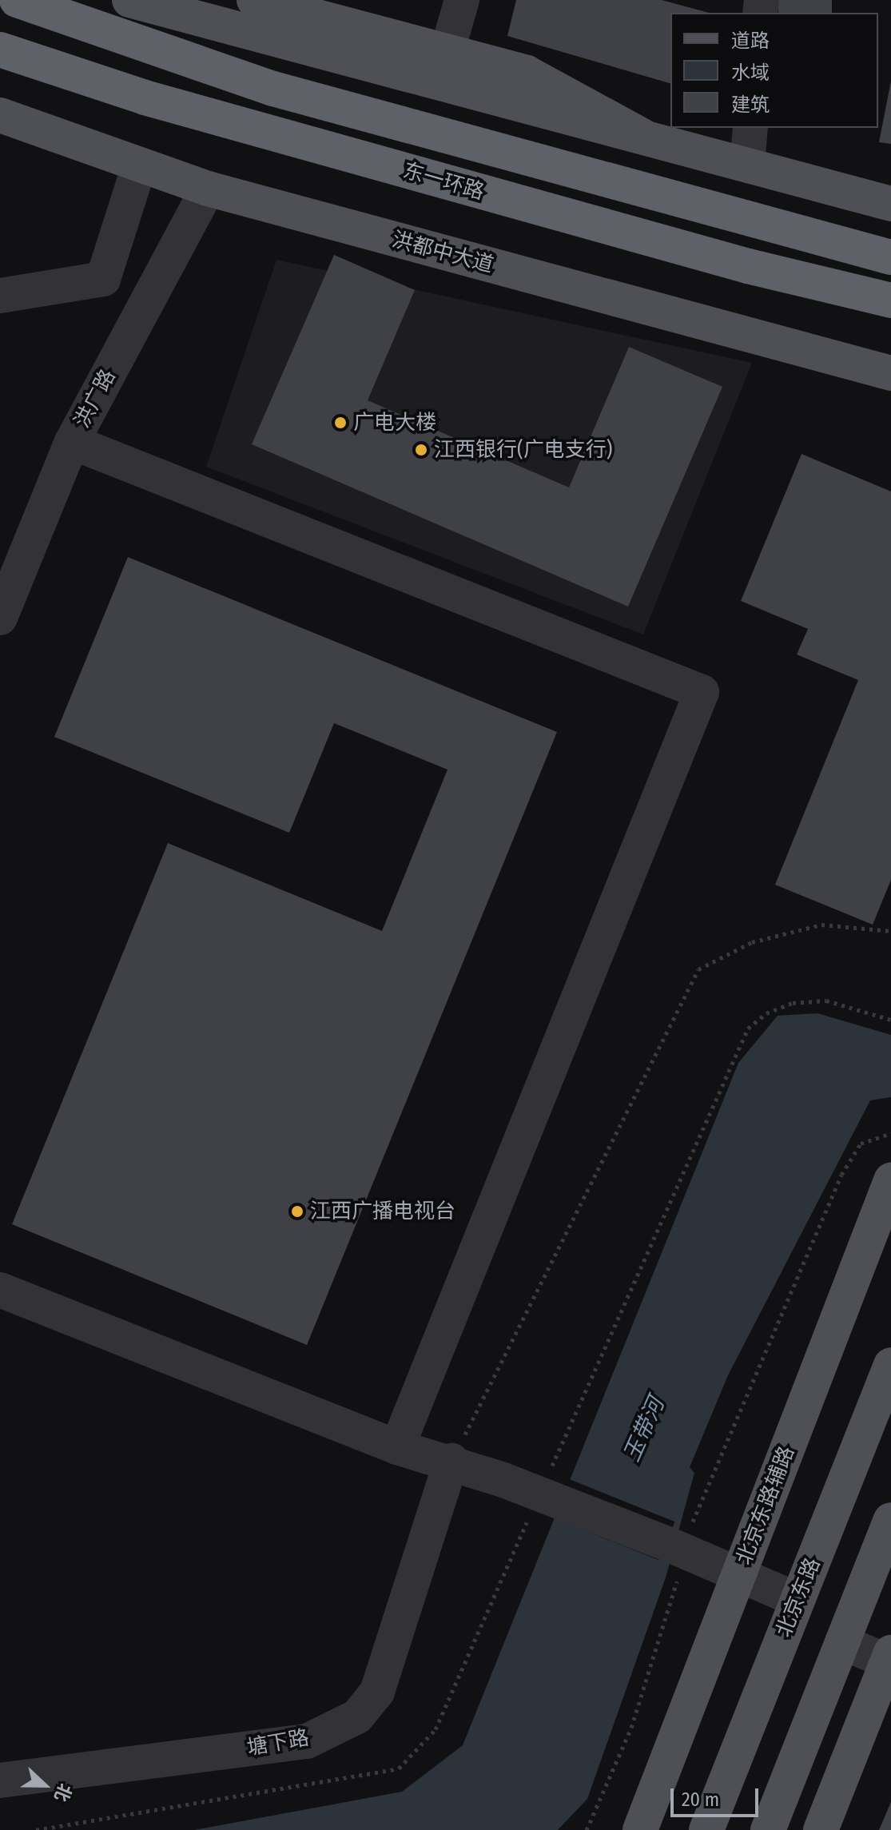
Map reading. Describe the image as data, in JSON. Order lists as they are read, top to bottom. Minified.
{"streets":{"highway":["东一环路"],"main road":["洪都中大道","北京东路辅路","北京东路"],"street":["洪广路","塘下路"]},"crossings":[["洪都中大道","洪广路"]],"water":["玉带河"],"places":["广电大楼","江西银行(广电支行)","江西广播电视台"],"legend":["道路","水域","建筑"],"scale_bar":"20 m","north":"right"}
